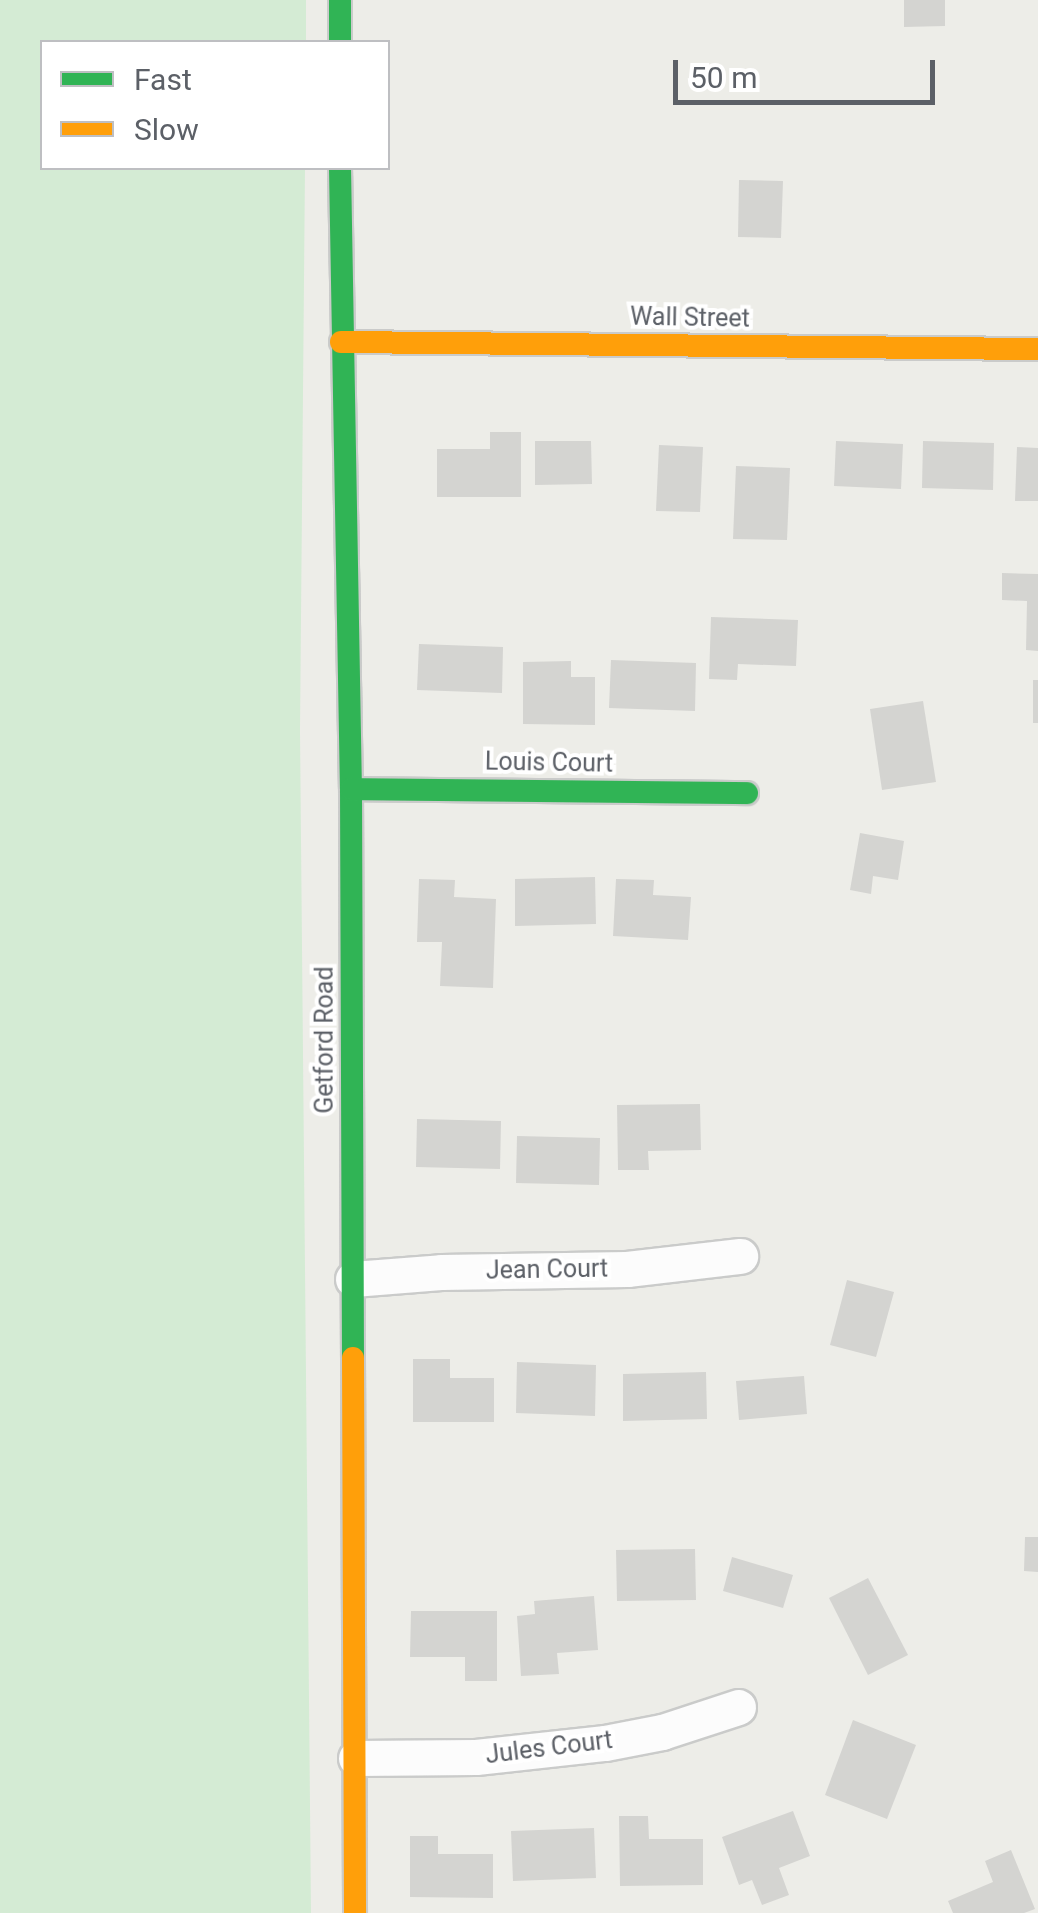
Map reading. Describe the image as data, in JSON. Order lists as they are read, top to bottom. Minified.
{"streets":{"street":["Wall Street","Louis Court","Getford Road","Jean Court","Jules Court"]},"crossings":[["Wall Street","Getford Road"],["Louis Court","Getford Road"],["Getford Road","Jean Court"],["Getford Road","Jules Court"]],"legend":["Fast","Slow"],"scale_bar":"50 m"}
